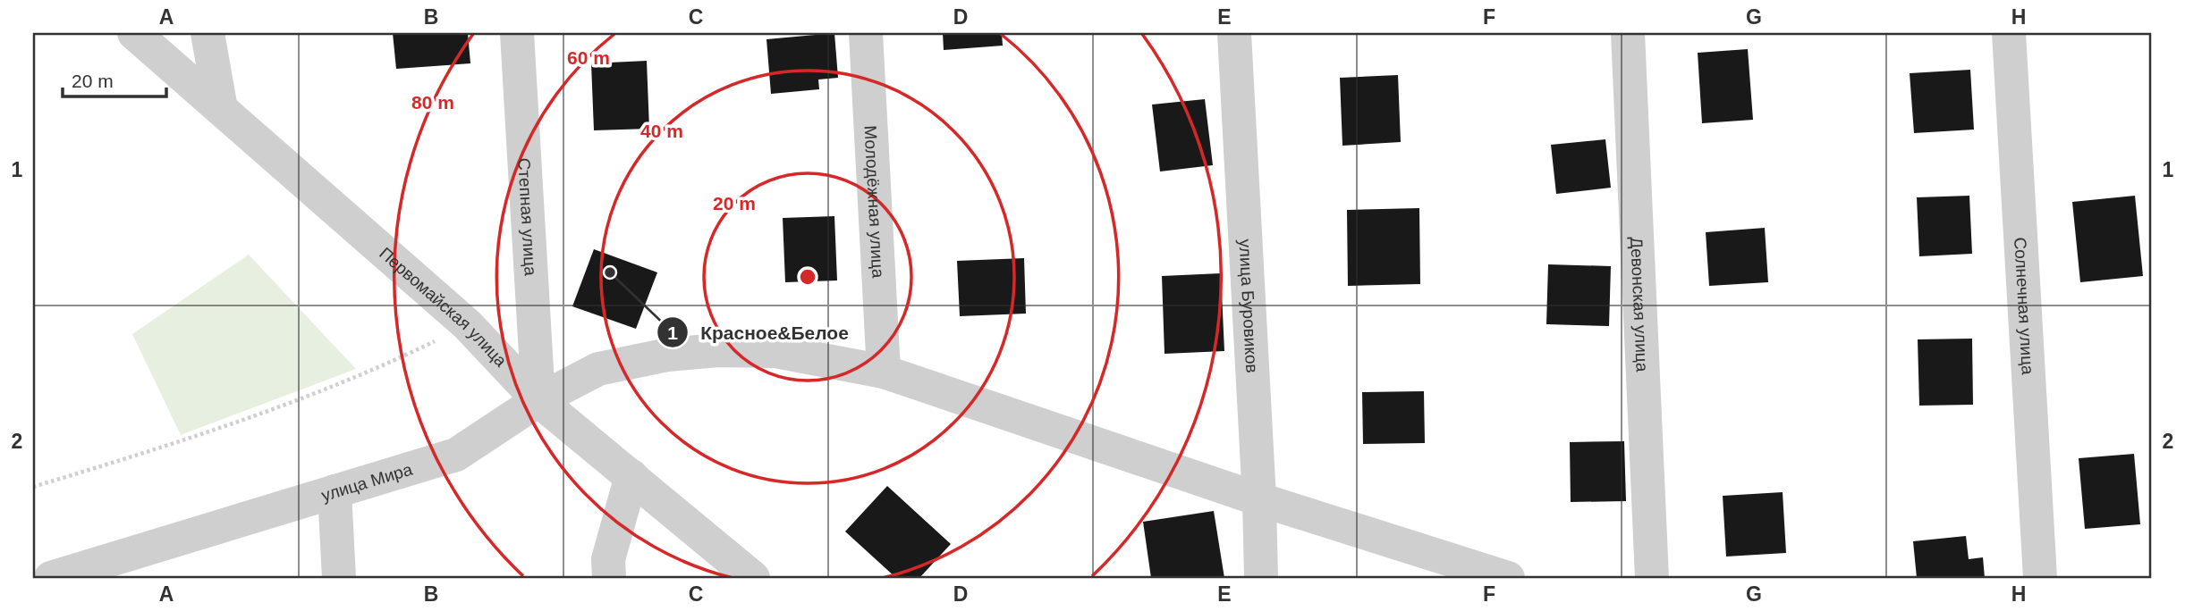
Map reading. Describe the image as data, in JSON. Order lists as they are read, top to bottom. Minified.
{"streets":{"street":["Молодёжная улица","Степная улица","улица Буровиков","Девонская улица","Солнечная улица","Первомайская улица","улица Мира"]},"crossings":[["Молодёжная улица","улица Мира"],["Степная улица","Первомайская улица"],["Степная улица","улица Мира"],["улица Буровиков","улица Мира"],["Первомайская улица","улица Мира"]],"places":["Красное&Белое"],"scale_bar":"20 m","grid":{"columns":["A","B","C","D","E","F","G","H"],"rows":["1","2"]},"rings":["60 m","80 m","40 m","20 m"]}
